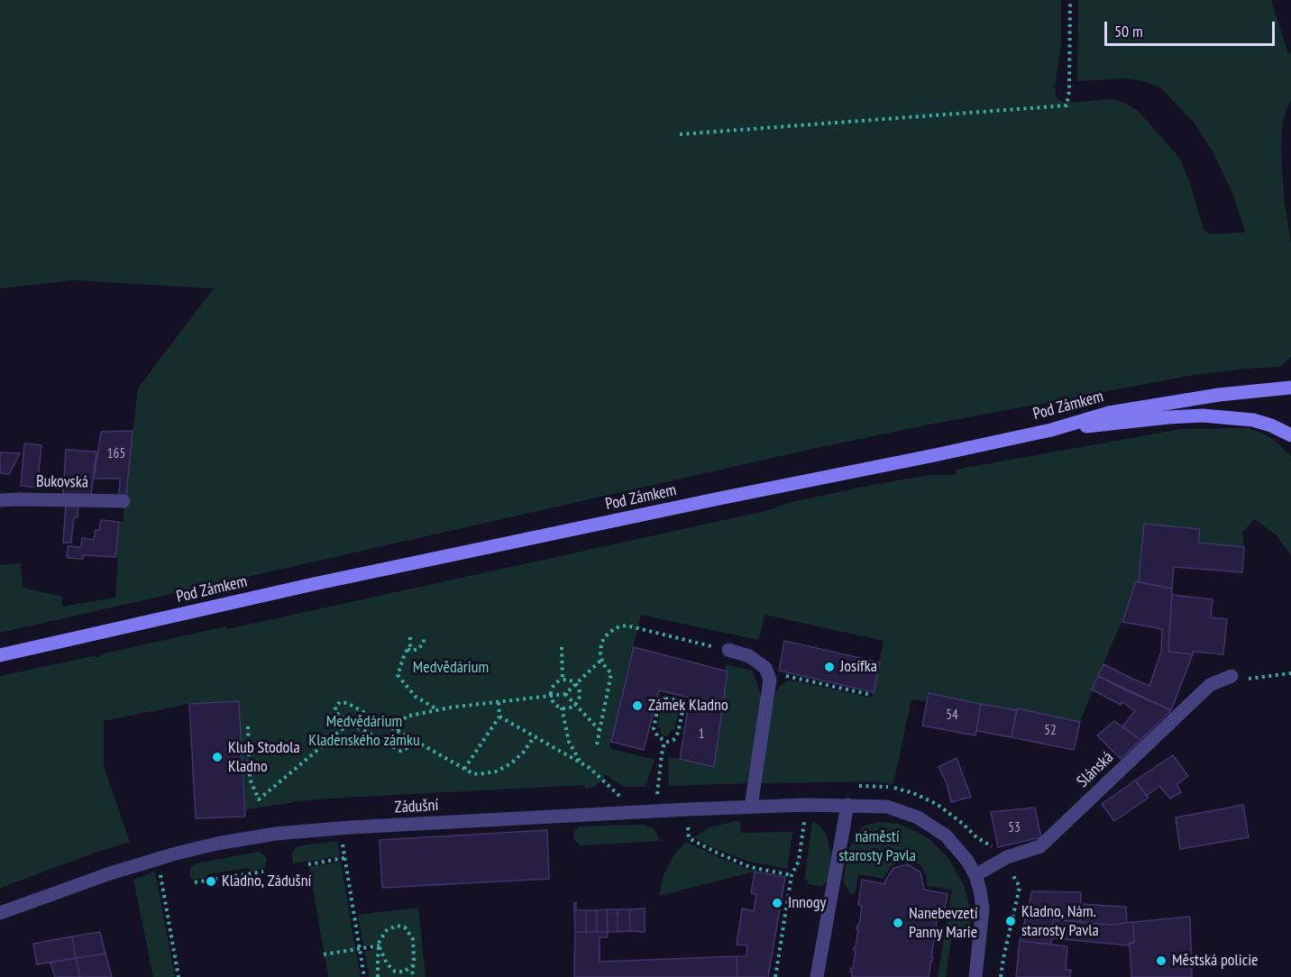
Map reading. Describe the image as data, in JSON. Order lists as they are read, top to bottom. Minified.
{"streets":{"main road":["Pod Zámkem"],"street":["Bukovská","Slánská","Zádušní"]},"parks":["Medvědárium","Medvědárium Kladenského zámku","náměstí starosty Pavla"],"places":["Josífka","Zámek Kladno","Klub Stodola Kladno","Kladno, Zádušní","Innogy","Kladno, Nám. starosty Pavla","Nanebevzetí Panny Marie","Městská policie"],"house_numbers":["165","54","52","1","53"],"scale_bar":"50 m"}
